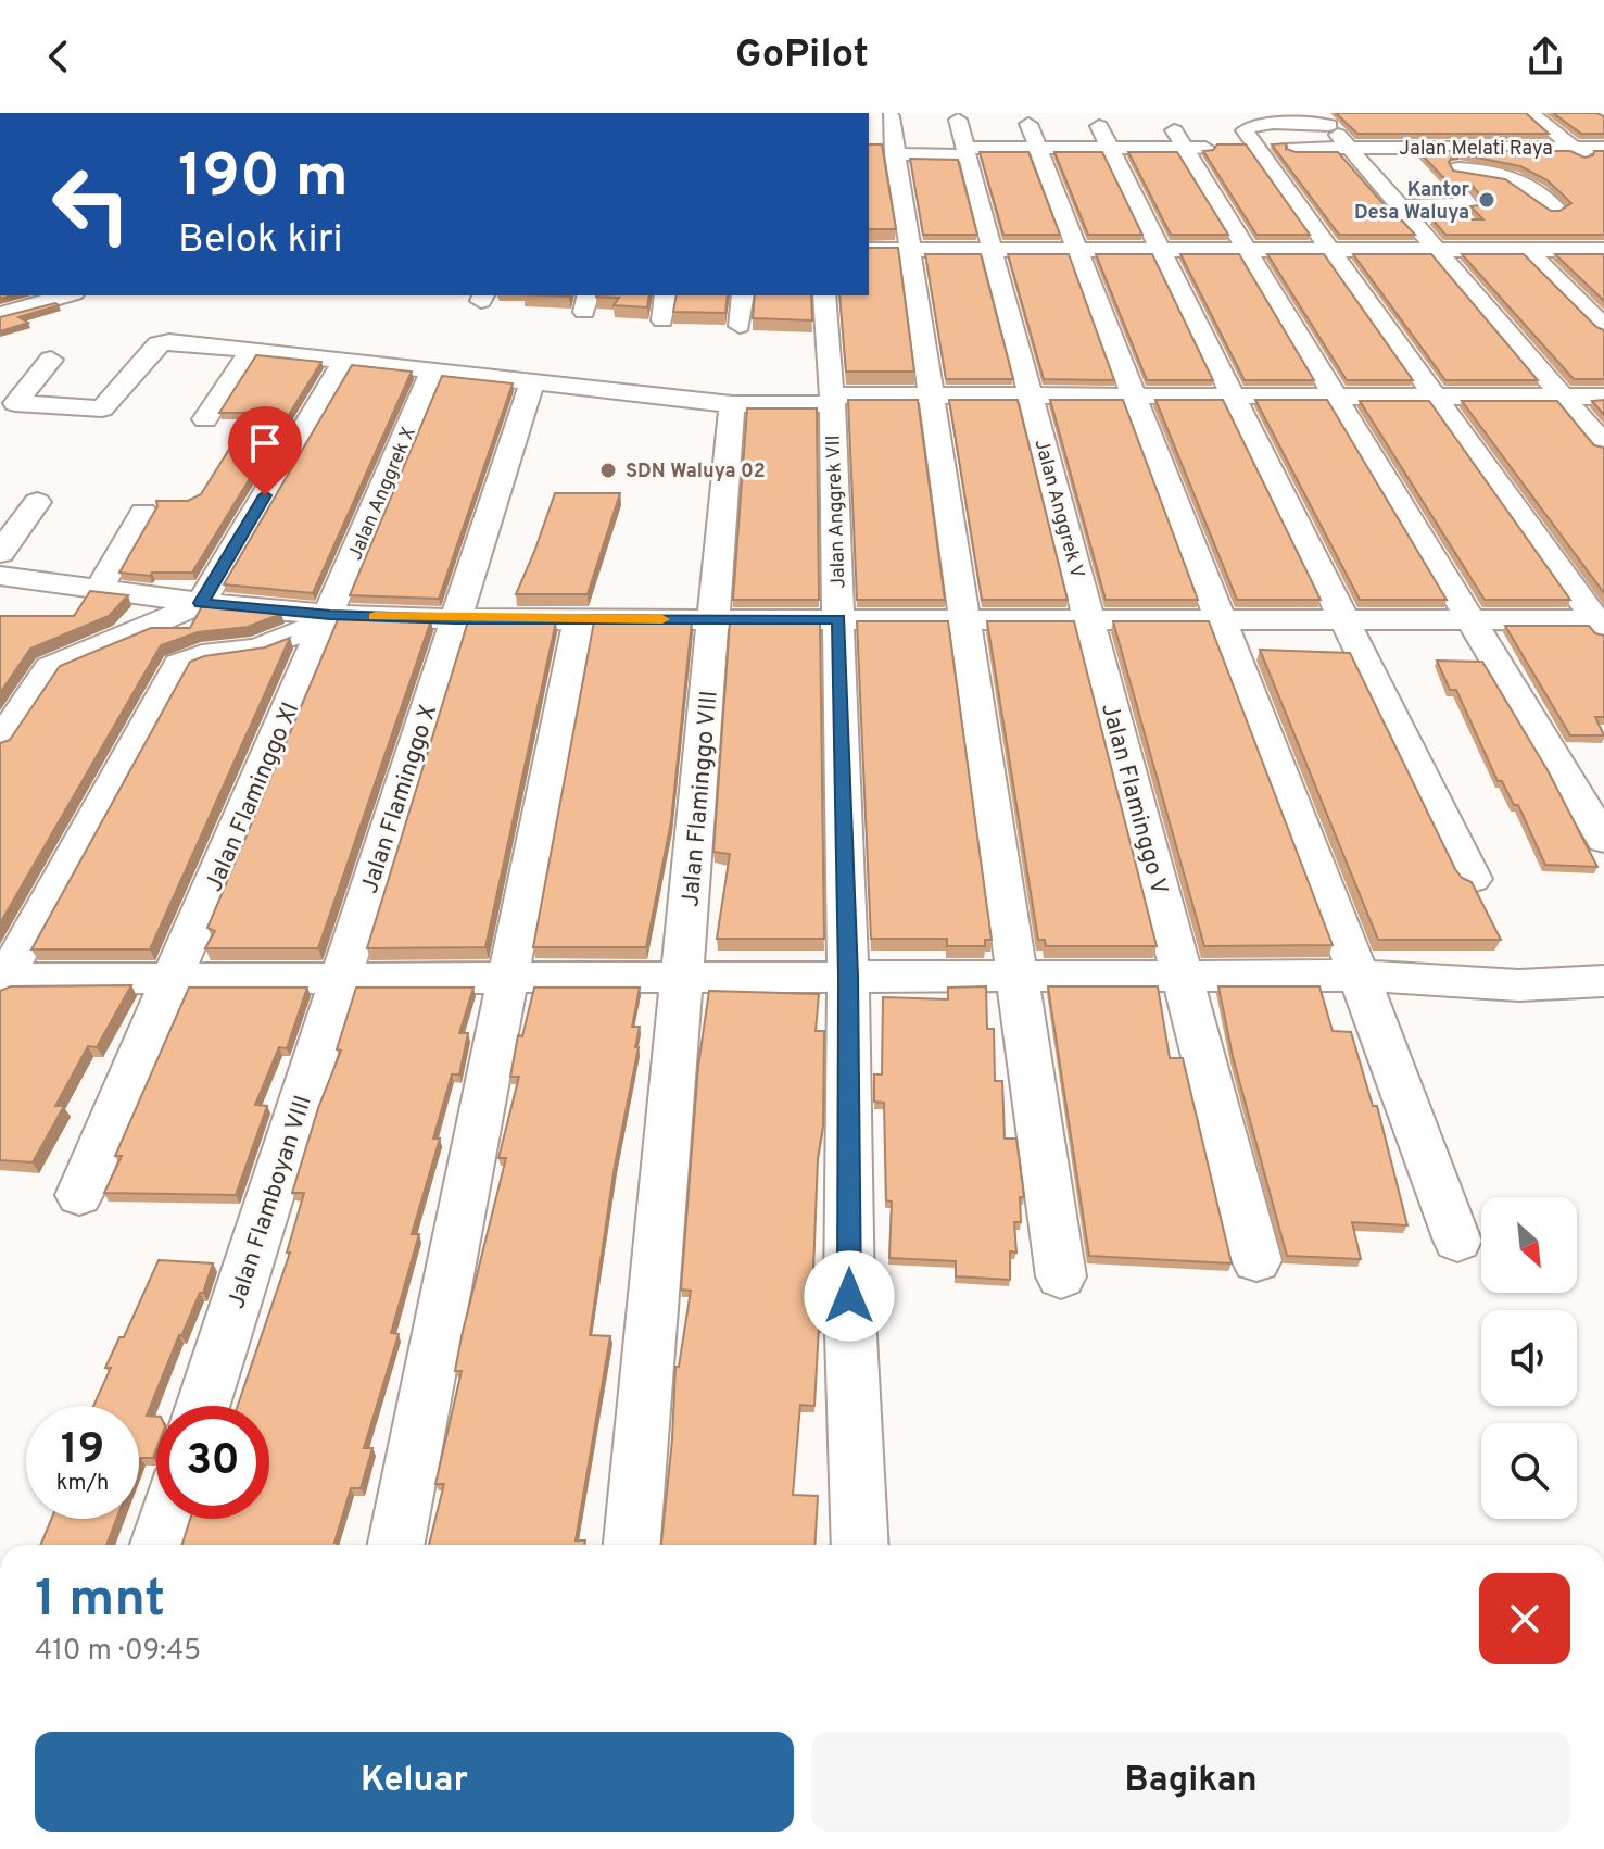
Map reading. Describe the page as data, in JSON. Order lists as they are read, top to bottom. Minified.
{"streets":{"street":["Jalan Melati Raya","Jalan Anggrek X","Jalan Anggrek V","Jalan Anggrek VII","Jalan Flaminggo XI","Jalan Flaminggo X","Jalan Flaminggo VIII","Jalan Flaminggo V","Jalan Flamboyan VIII"]},"crossings":[["Jalan Melati Raya","Jalan Anggrek V"],["Jalan Anggrek X","Jalan Flaminggo XI"],["Jalan Anggrek V","Jalan Flaminggo V"],["Jalan Flaminggo X","Jalan Flamboyan VIII"]],"places":["Kantor Desa Waluya","SDN Waluya 02"],"north":"bottom right","page":{"header":"GoPilot","turn":["190 m","Belok kiri"],"speed":"19 km/h","limit":"30","heading":["1 mnt","410 m · 09:45"],"buttons":["Keluar","Bagikan"]}}
